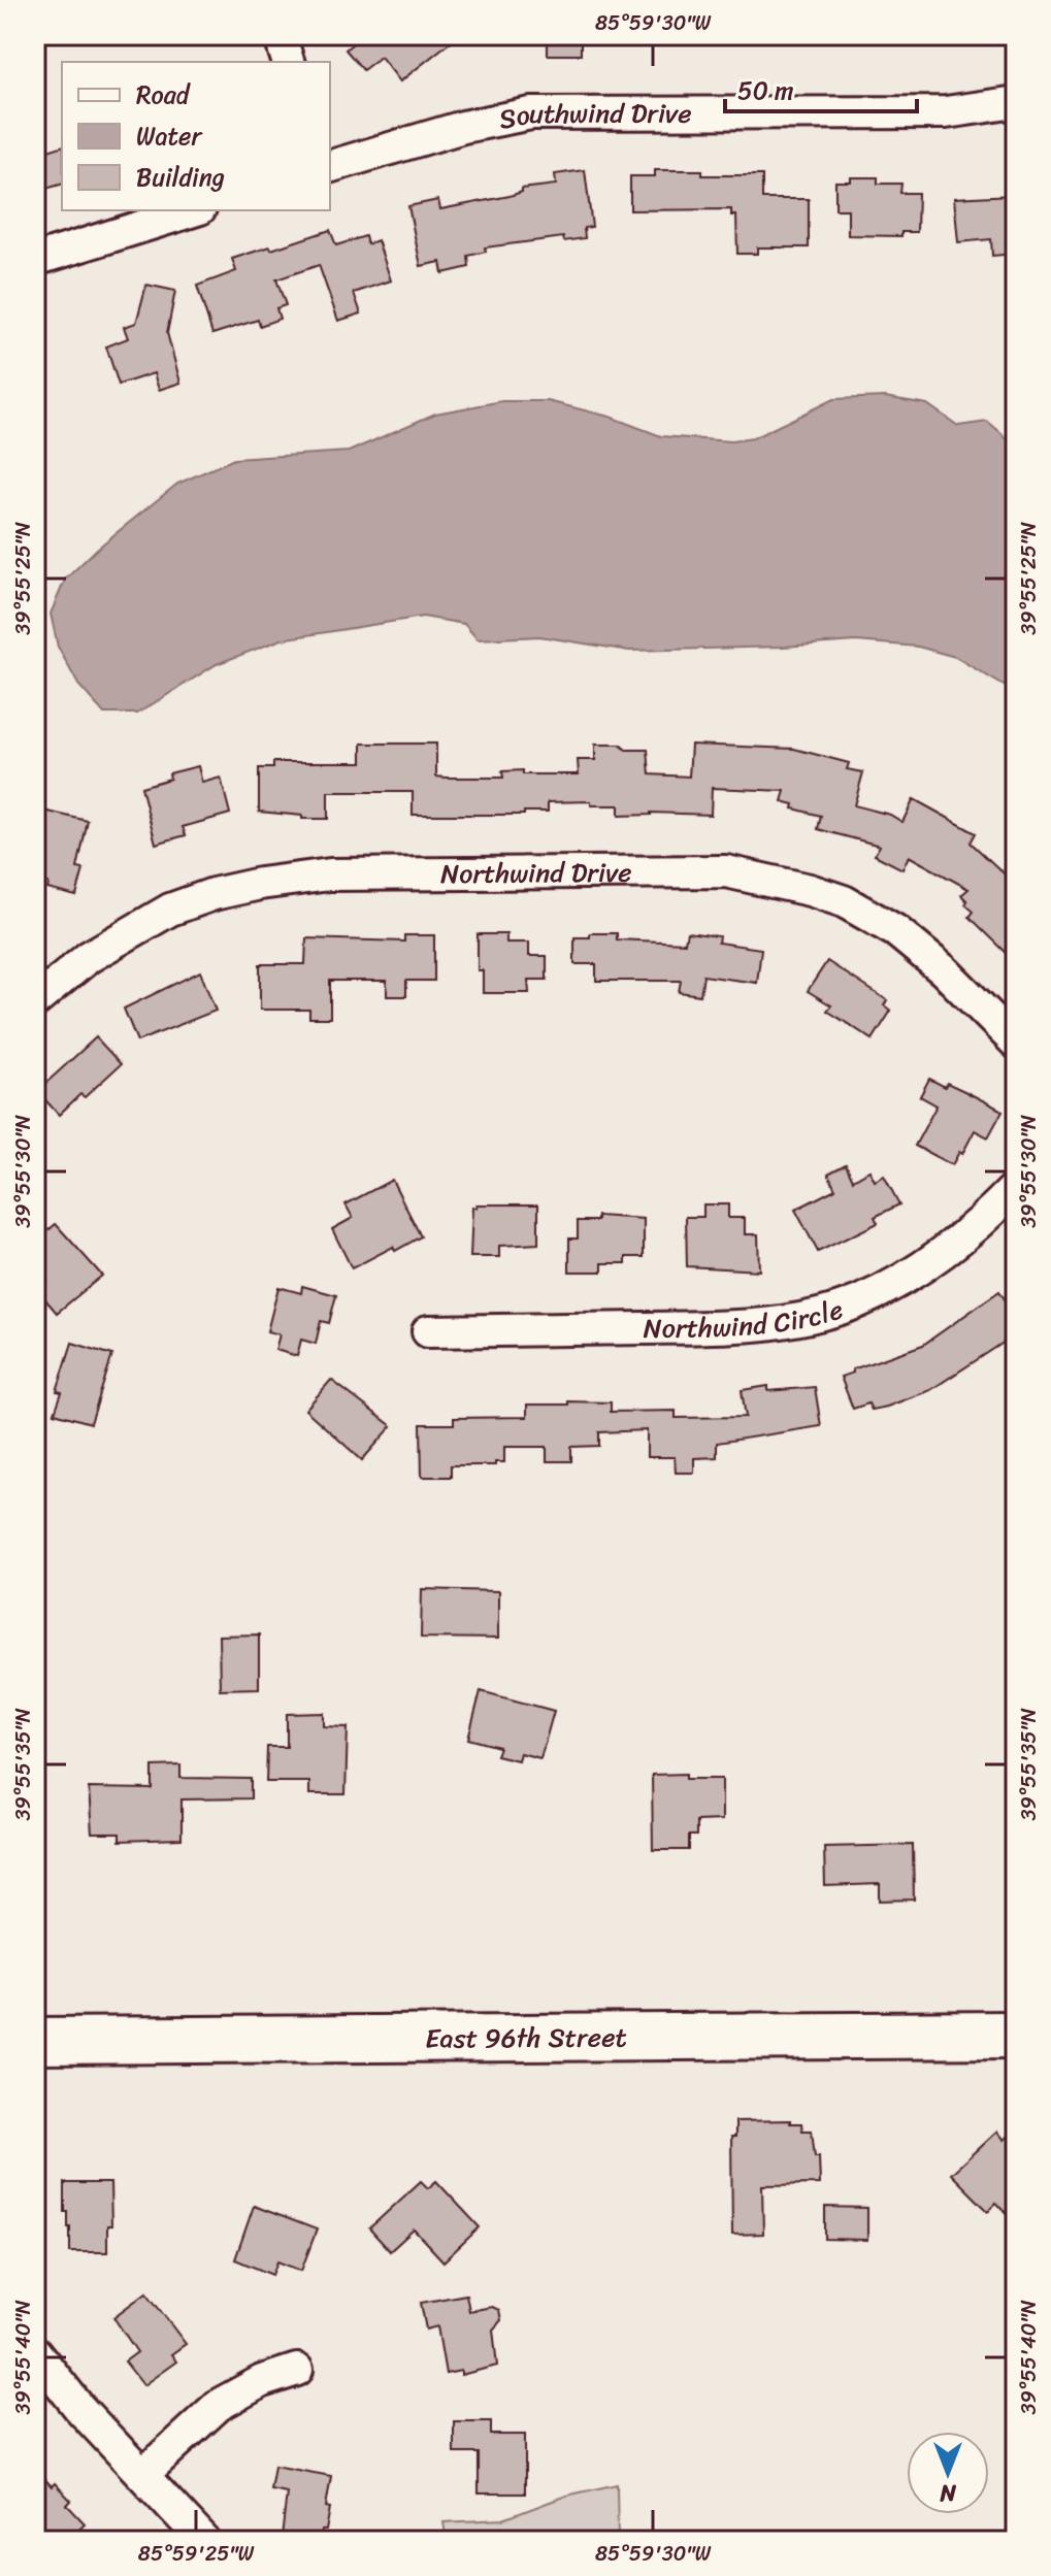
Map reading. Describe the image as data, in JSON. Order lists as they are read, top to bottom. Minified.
{"streets":{"main road":["East 96th Street"],"street":["Southwind Drive","Northwind Drive","Northwind Circle"]},"legend":["Road","Water","Building"],"scale_bar":"50 m","north":"bottom","coordinates":["85°59'30\"W","39°55'25\"N","39°55'30\"N","39°55'35\"N","39°55'40\"N","85°59'25\"W"]}
